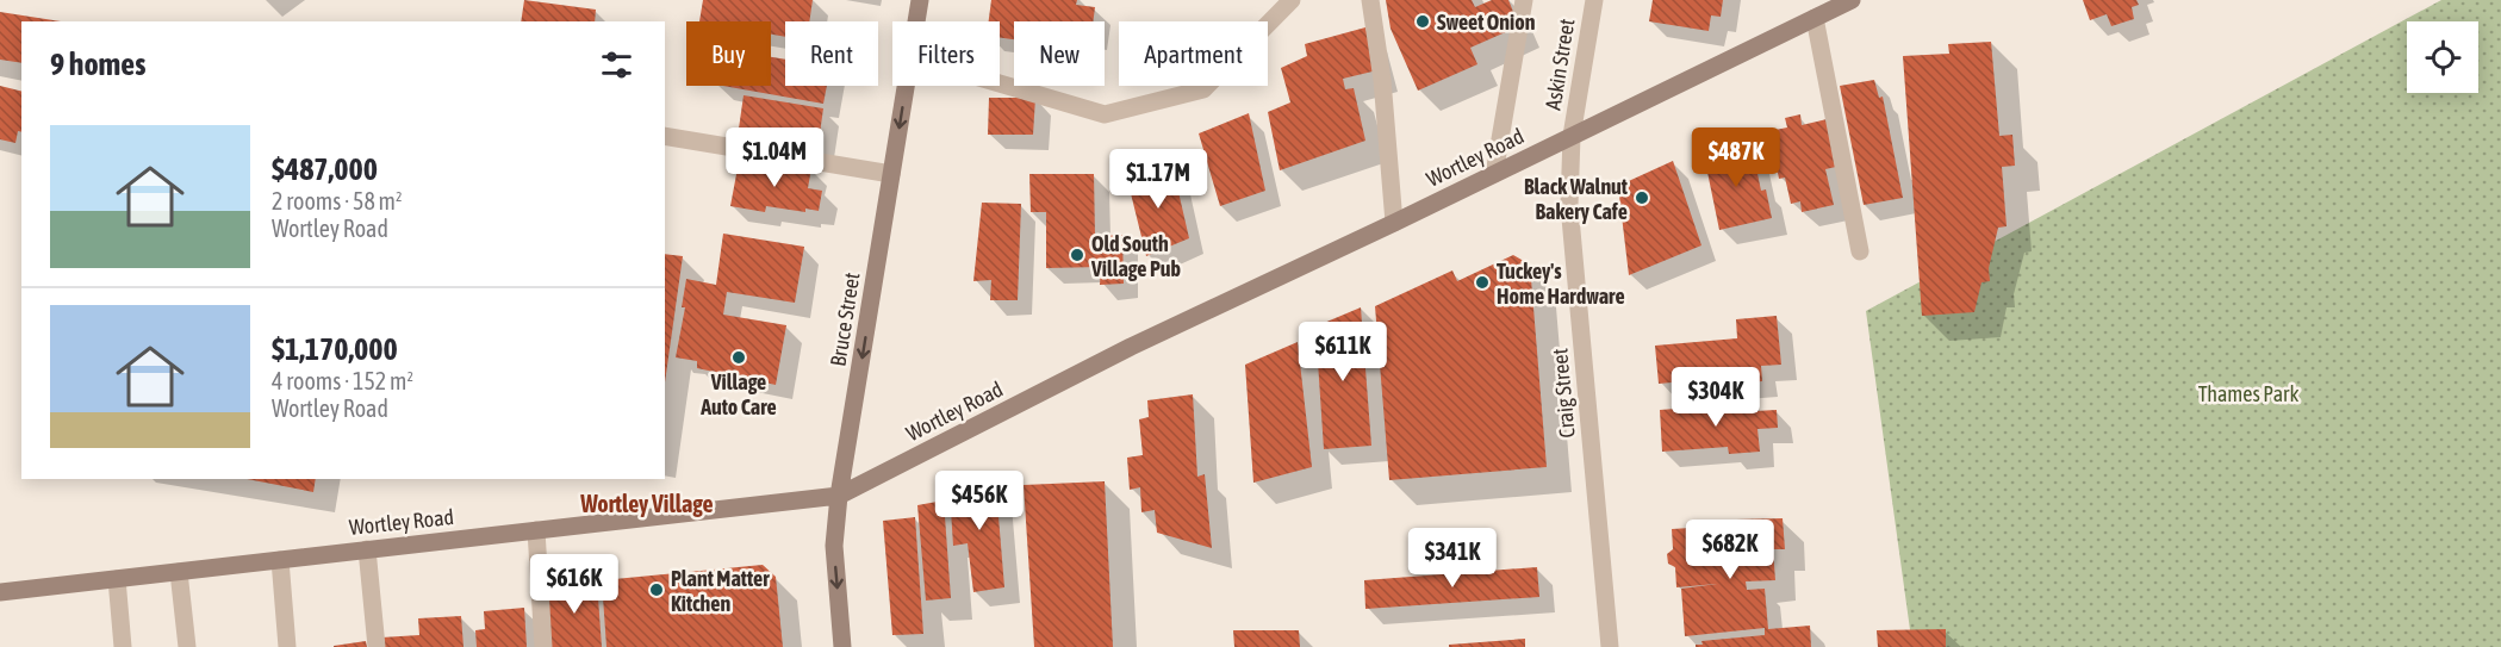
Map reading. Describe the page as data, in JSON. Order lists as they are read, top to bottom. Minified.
{"streets":{"street":["Askin Street","Wortley Road","Bruce Street","Craig Street"]},"crossings":[["Askin Street","Wortley Road"],["Askin Street","Craig Street"],["Wortley Road","Bruce Street"],["Wortley Road","Craig Street"]],"one_way":["Bruce Street"],"districts":["Wortley Village"],"parks":["Thames Park"],"places":["Sweet Onion","Black Walnut Bakery Cafe","Old South Village Pub","Tuckey's Home Hardware","Village Auto Care","Plant Matter Kitchen"],"page":{"chip":["Buy","Rent","Filters","New","Apartment"],"heading":"9 homes","list":[{"name":"$487,000","note":"2 rooms · 58 m² · Wortley Road"},{"name":"$1,170,000","note":"4 rooms · 152 m² · Wortley Road"}],"price":["$1.04M","$487K","$1.17M","$611K","$304K","$456K","$682K","$341K","$616K"]}}
